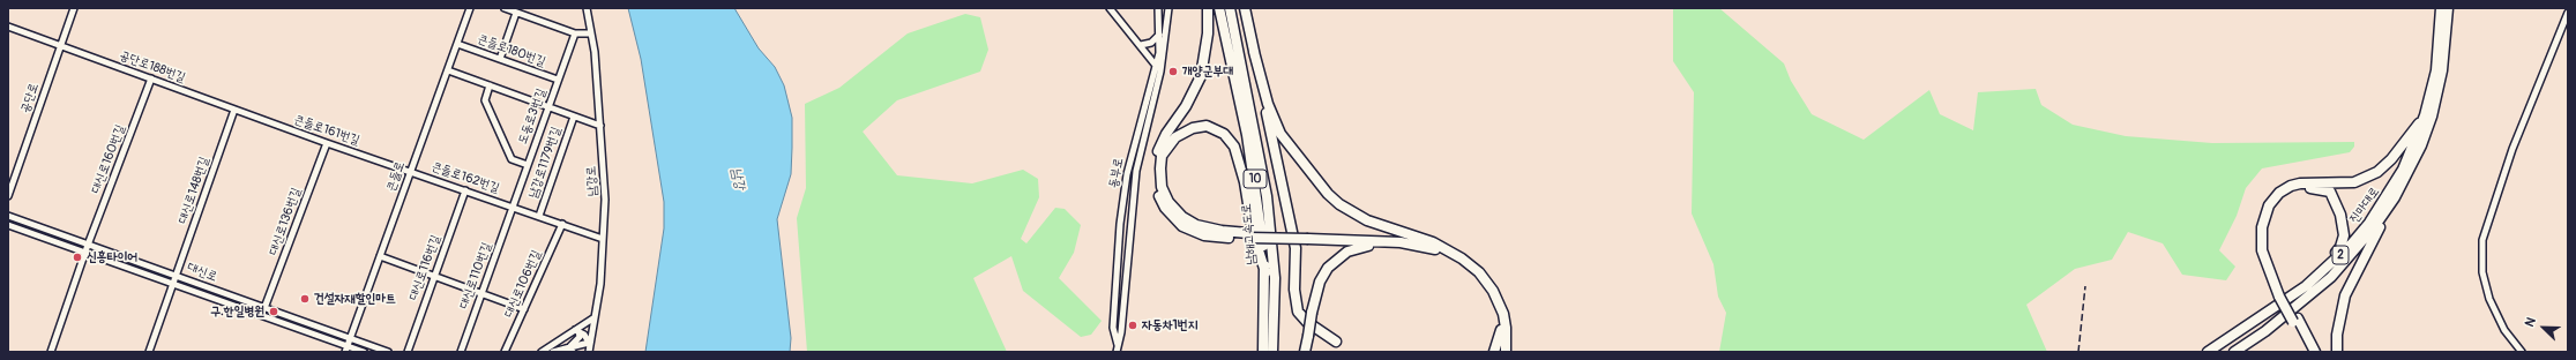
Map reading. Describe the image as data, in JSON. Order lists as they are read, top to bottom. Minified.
{"streets":{"highway":["10","진마대로","남해고속도로","2"],"street":["큰들로180번길","공단로188번길","공단로","도동로3번길","큰들로161번길","대신로160번길","남강로1179번길","동부로","큰들로","큰들로162번길","남강로","대신로148번길","대신로136번길","대신로116번길","대신로","대신로110번길","대신로106번길"]},"crossings":[["큰들로180번길","도동로3번길"],["큰들로180번길","큰들로"],["공단로188번길","공단로"],["공단로188번길","큰들로161번길"],["공단로188번길","대신로160번길"],["공단로188번길","대신로148번길"],["도동로3번길","남강로1179번길"],["도동로3번길","큰들로162번길"],["도동로3번길","대신로110번길"],["큰들로161번길","큰들로"],["큰들로161번길","큰들로162번길"],["큰들로161번길","대신로148번길"],["큰들로161번길","대신로136번길"],["대신로160번길","대신로"],["남강로1179번길","큰들로162번길"],["남강로1179번길","남강로"],["남강로1179번길","대신로110번길"],["남강로1179번길","대신로106번길"],["큰들로","큰들로162번길"],["큰들로","대신로"],["큰들로162번길","대신로116번길"],["큰들로162번길","대신로110번길"],["대신로148번길","대신로"],["대신로136번길","대신로"]],"water":["남강"],"places":["개양군부대","신흥타이어","건설자재할인마트","구.한일병원","자동차1번지"],"north":"top left"}
